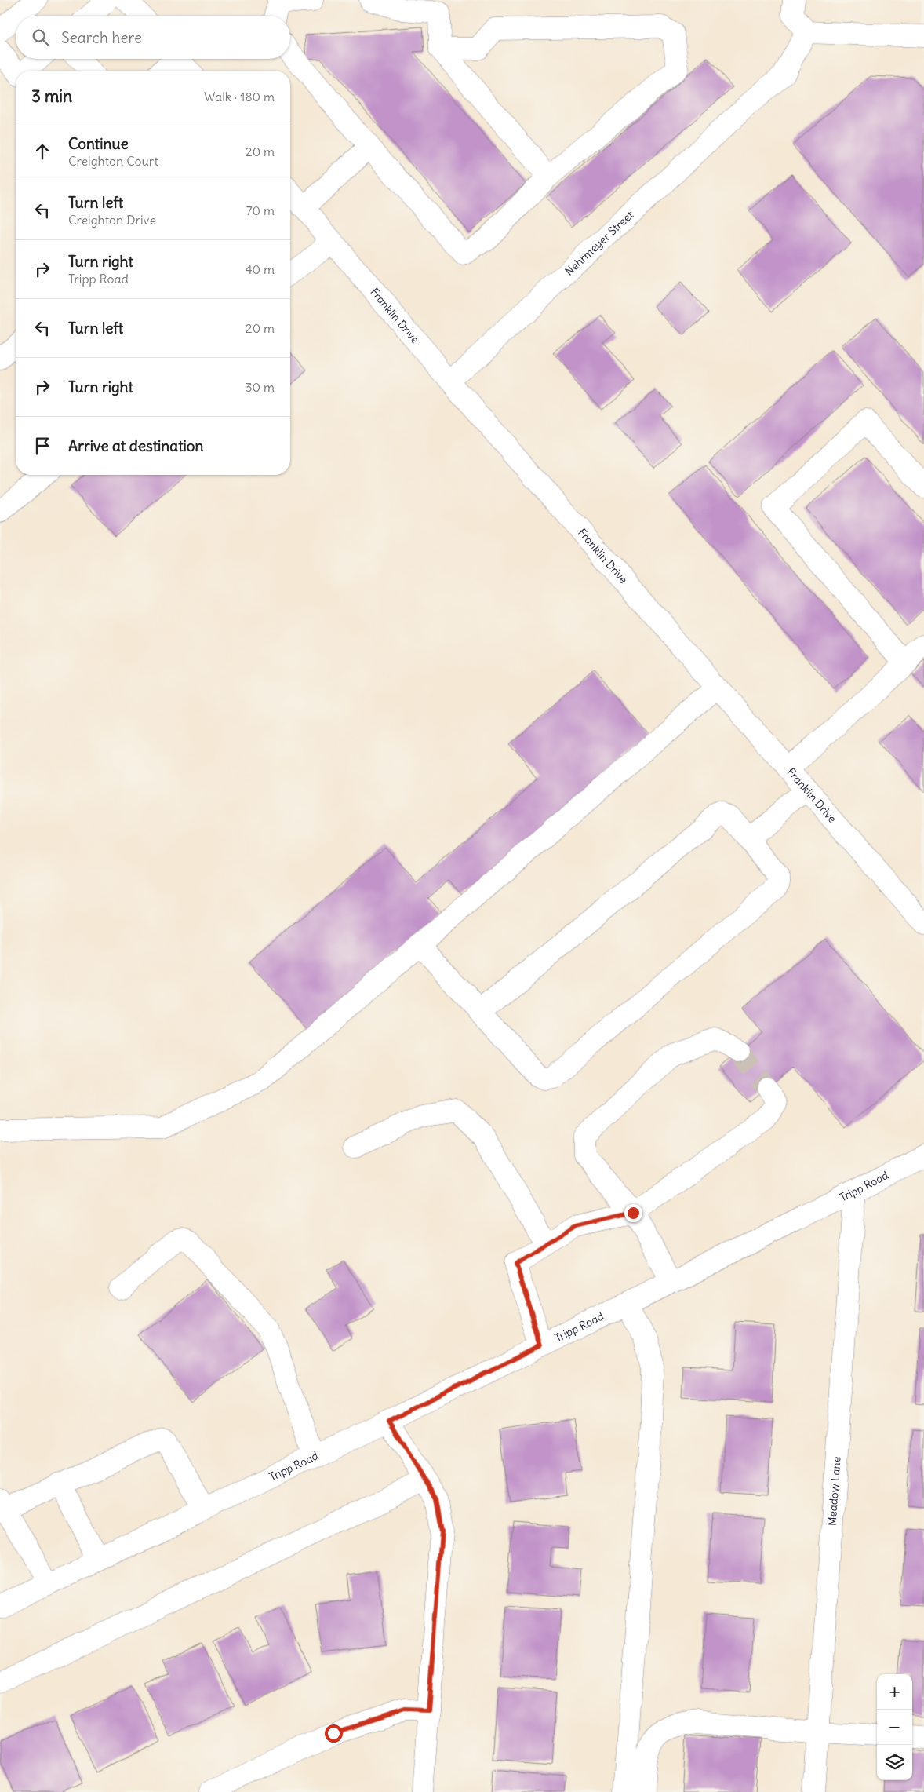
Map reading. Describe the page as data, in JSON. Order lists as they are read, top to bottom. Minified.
{"streets":{"street":["Nehrmeyer Street","Franklin Drive","Tripp Road","Meadow Lane"]},"crossings":[["Nehrmeyer Street","Franklin Drive"],["Tripp Road","Meadow Lane"]],"page":{"search":"Search here","heading":["3 min","Walk · 180 m"],"list":[["Continue","Creighton Court","20 m"],["Turn left","Creighton Drive","70 m"],["Turn right","Tripp Road","40 m"],["Turn left","20 m"],["Turn right","30 m"],"Arrive at destination"],"map_buttons":["+","−"]}}
